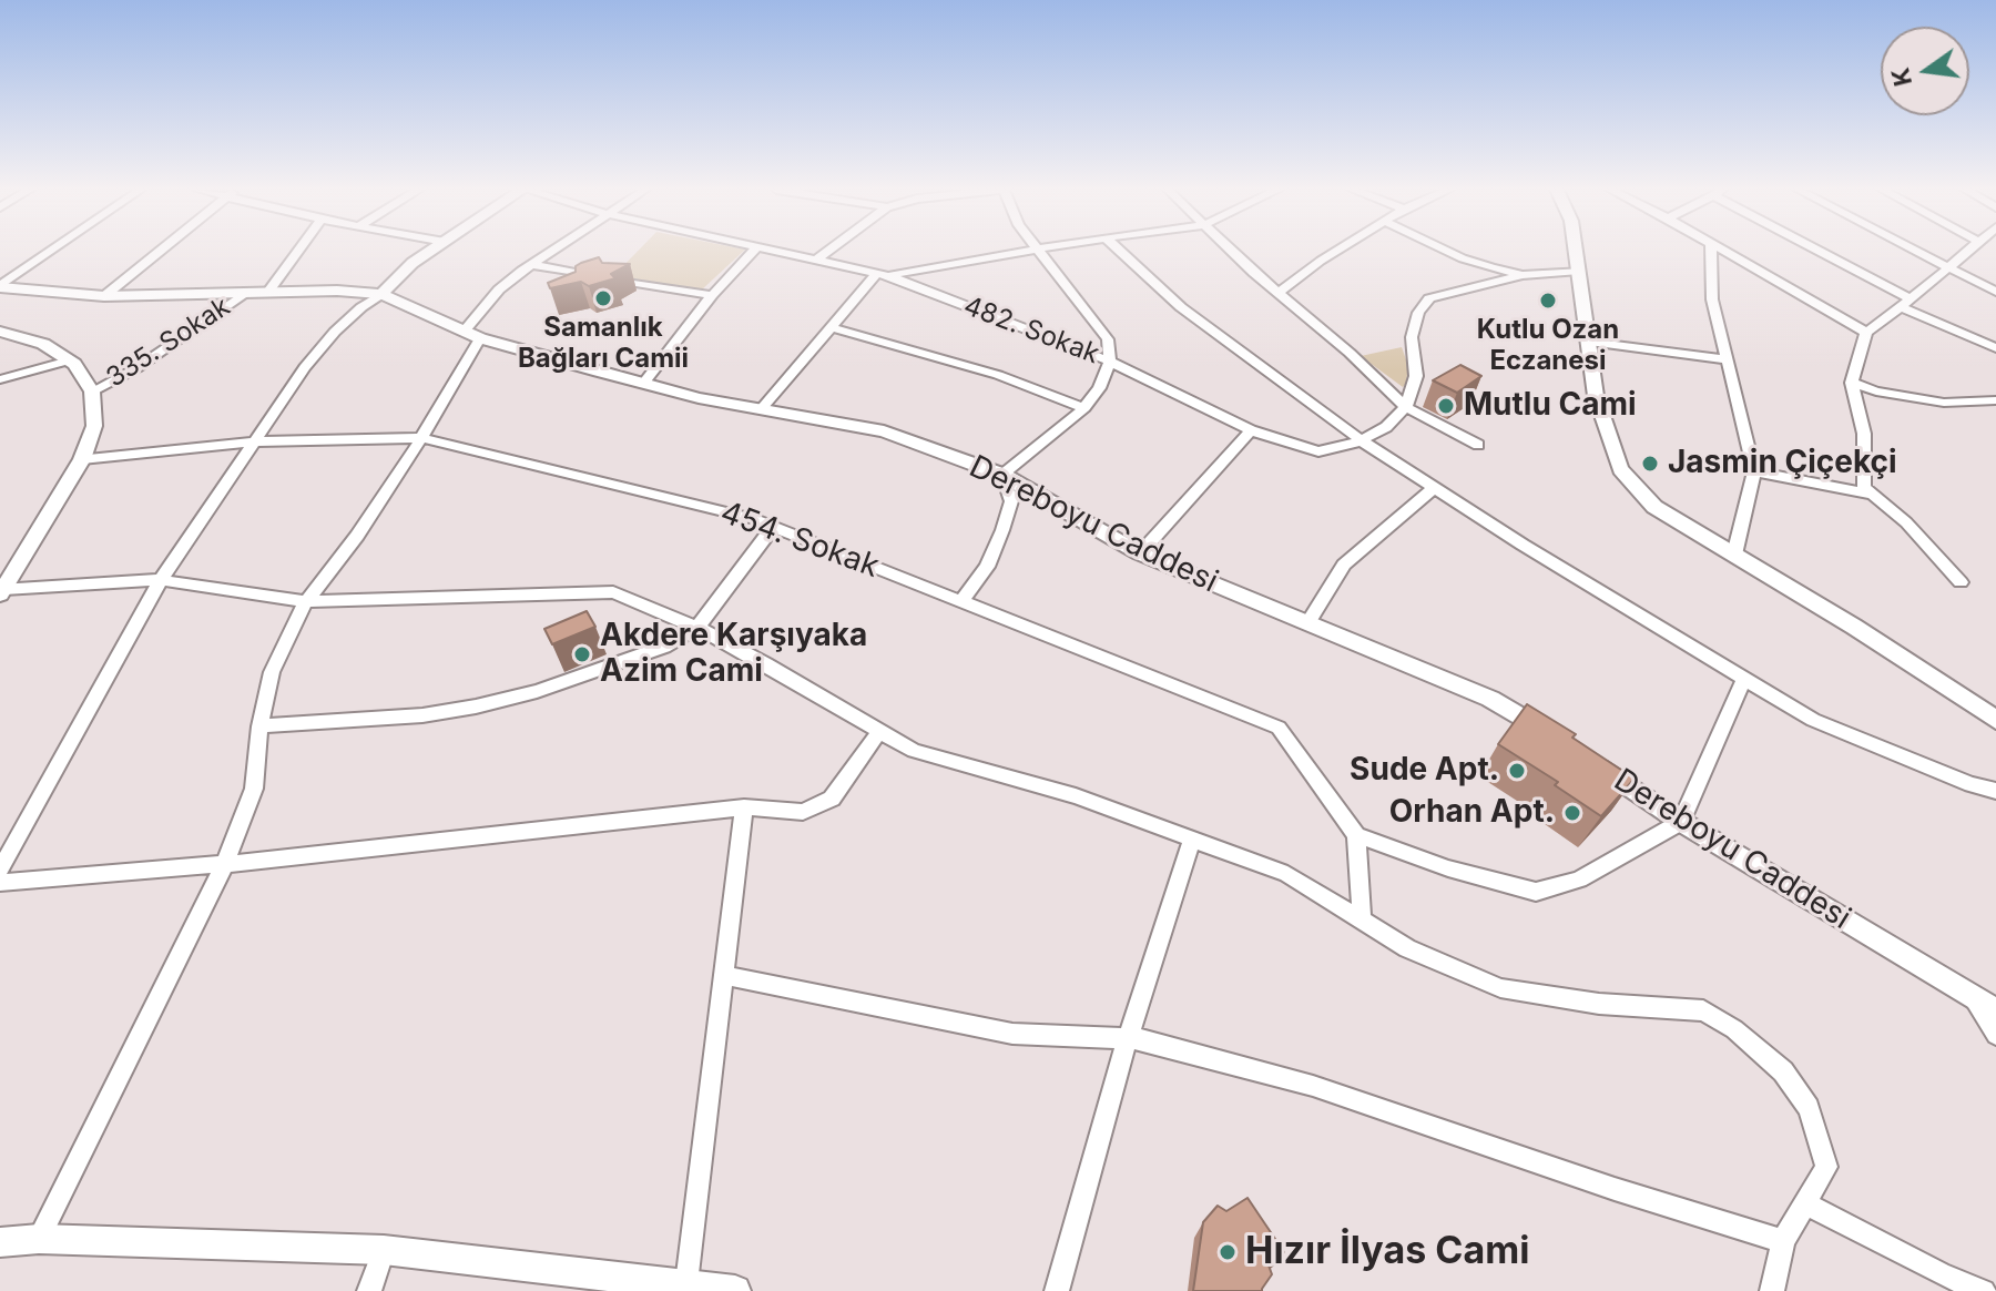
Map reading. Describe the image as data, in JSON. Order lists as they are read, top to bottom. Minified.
{"streets":{"street":["482. Sokak","335. Sokak","Dereboyu Caddesi","454. Sokak"]},"crossings":[["335. Sokak","Dereboyu Caddesi"]],"places":["Samanlık Bağları Camii","Kutlu Ozan Eczanesi","Mutlu Cami","Jasmin Çiçekçi","Akdere Karşıyaka Azim Cami","Sude Apt.","Orhan Apt.","Hızır İlyas Cami"],"north":"left"}
